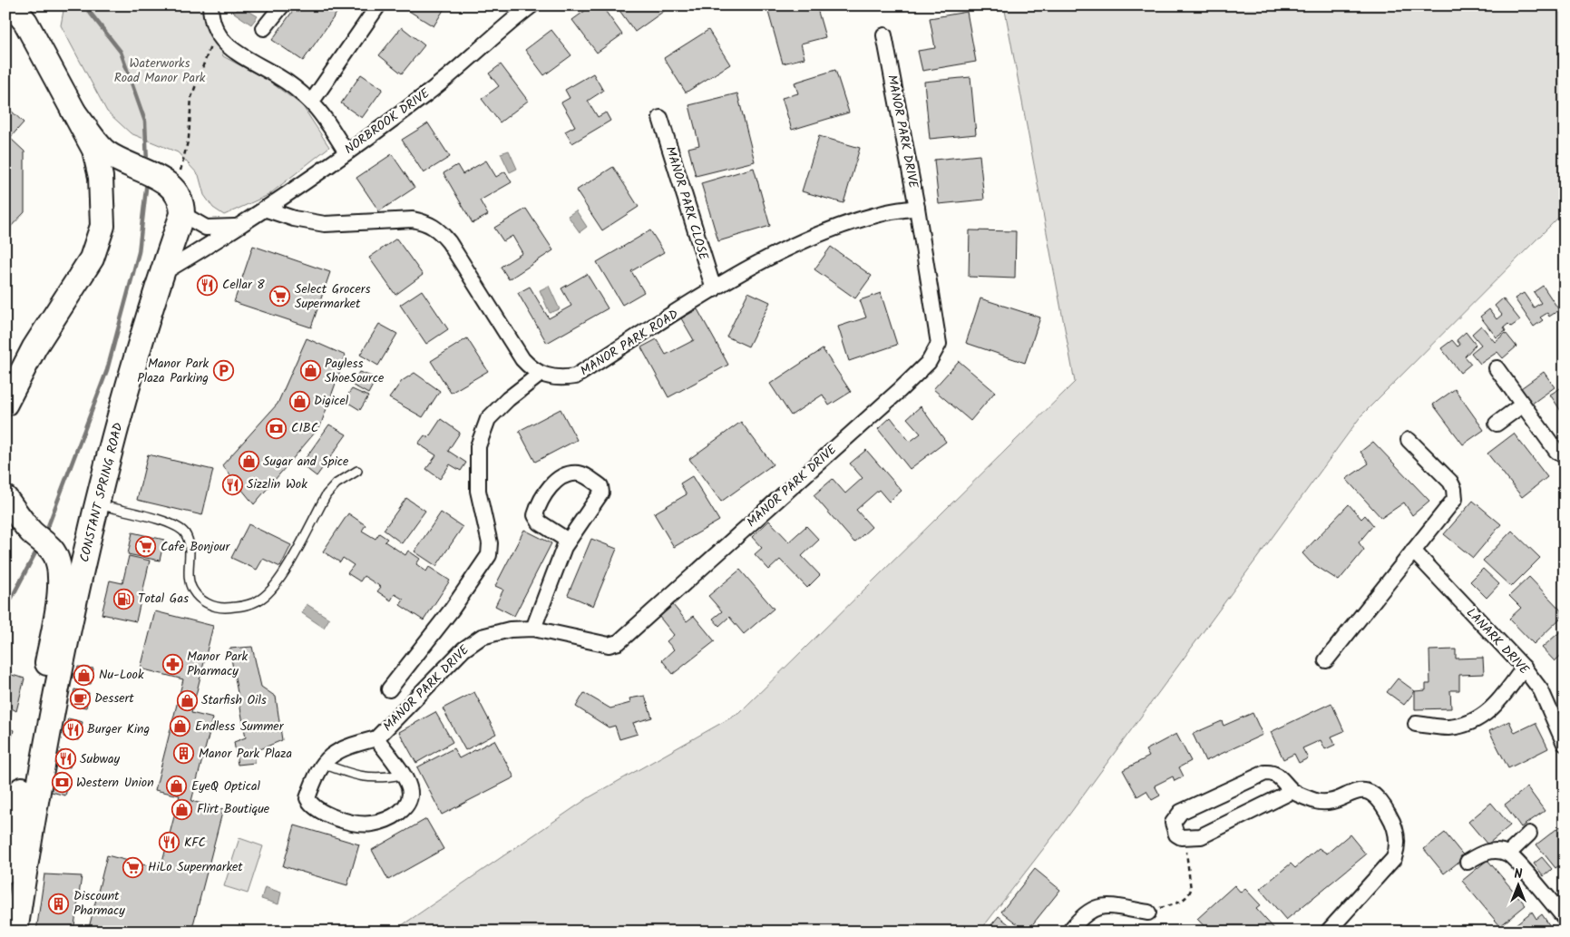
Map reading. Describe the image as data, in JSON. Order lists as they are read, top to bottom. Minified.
{"streets":{"main road":["CONSTANT SPRING ROAD"],"street":["NORBROOK DRIVE","MANOR PARK DRIVE","MANOR PARK CLOSE","MANOR PARK ROAD","LANARK DRIVE"]},"crossings":[["NORBROOK DRIVE","MANOR PARK ROAD"],["NORBROOK DRIVE","CONSTANT SPRING ROAD"],["MANOR PARK DRIVE","MANOR PARK ROAD"],["MANOR PARK CLOSE","MANOR PARK ROAD"]],"parks":["Waterworks Road Manor Park"],"places":{"restaurant":["Cellar 8","Sizzlin Wok","Burger King","Subway","KFC"],"supermarket":["Select Grocers Supermarket","Cafe Bonjour","HiLo Supermarket"],"parking":["Manor Park Plaza Parking"],"shop":["Payless ShoeSource","Digicel","Sugar and Spice","Nu-Look","Starfish Oils","Endless Summer","EyeQ Optical","Flirt Boutique"],"bank":["CIBC","Western Union"],"fuel station":["Total Gas"],"pharmacy":["Manor Park Pharmacy"],"cafe":["Dessert"],"building":["Manor Park Plaza","Discount Pharmacy"]},"north":"top"}
